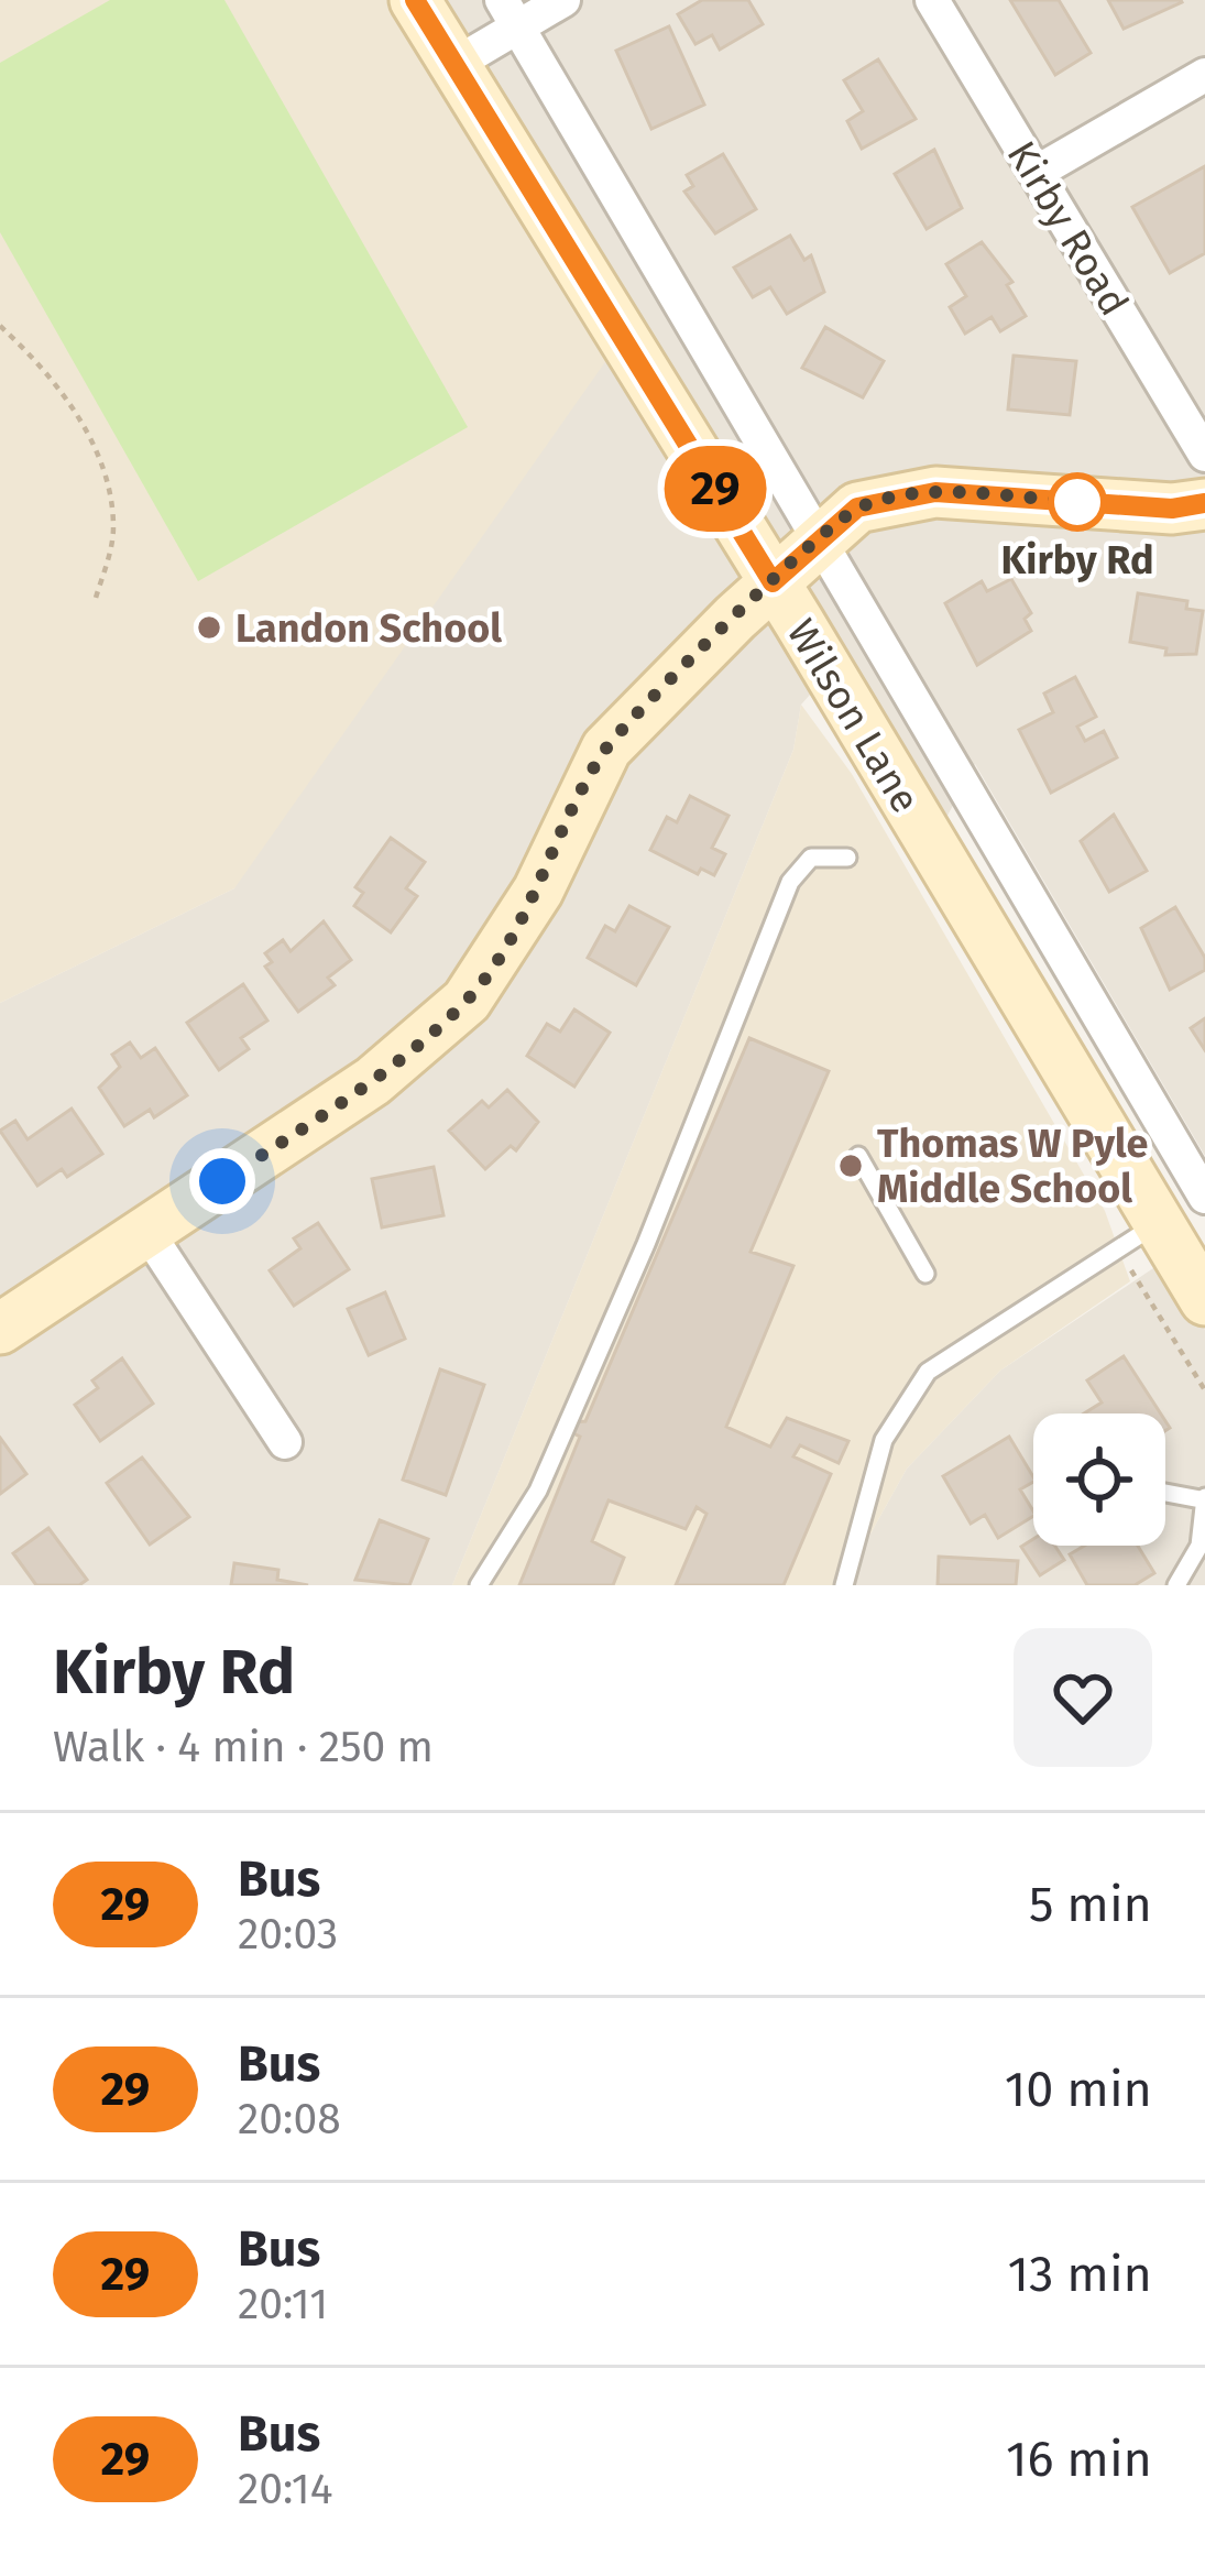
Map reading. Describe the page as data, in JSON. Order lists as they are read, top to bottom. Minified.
{"streets":{"street":["Kirby Road","Wilson Lane"]},"places":["Kirby Rd","Landon School","Thomas W Pyle Middle School"],"lines":["bus line 29"],"page":{"on_map":"29","heading":["Kirby Rd","Walk · 4 min · 250 m"],"list":[{"mark":"29","name":"Bus","note":"20:03","value":"5 min"},{"mark":"29","name":"Bus","note":"20:08","value":"10 min"},{"mark":"29","name":"Bus","note":"20:11","value":"13 min"},{"mark":"29","name":"Bus","note":"20:14","value":"16 min"}]}}
